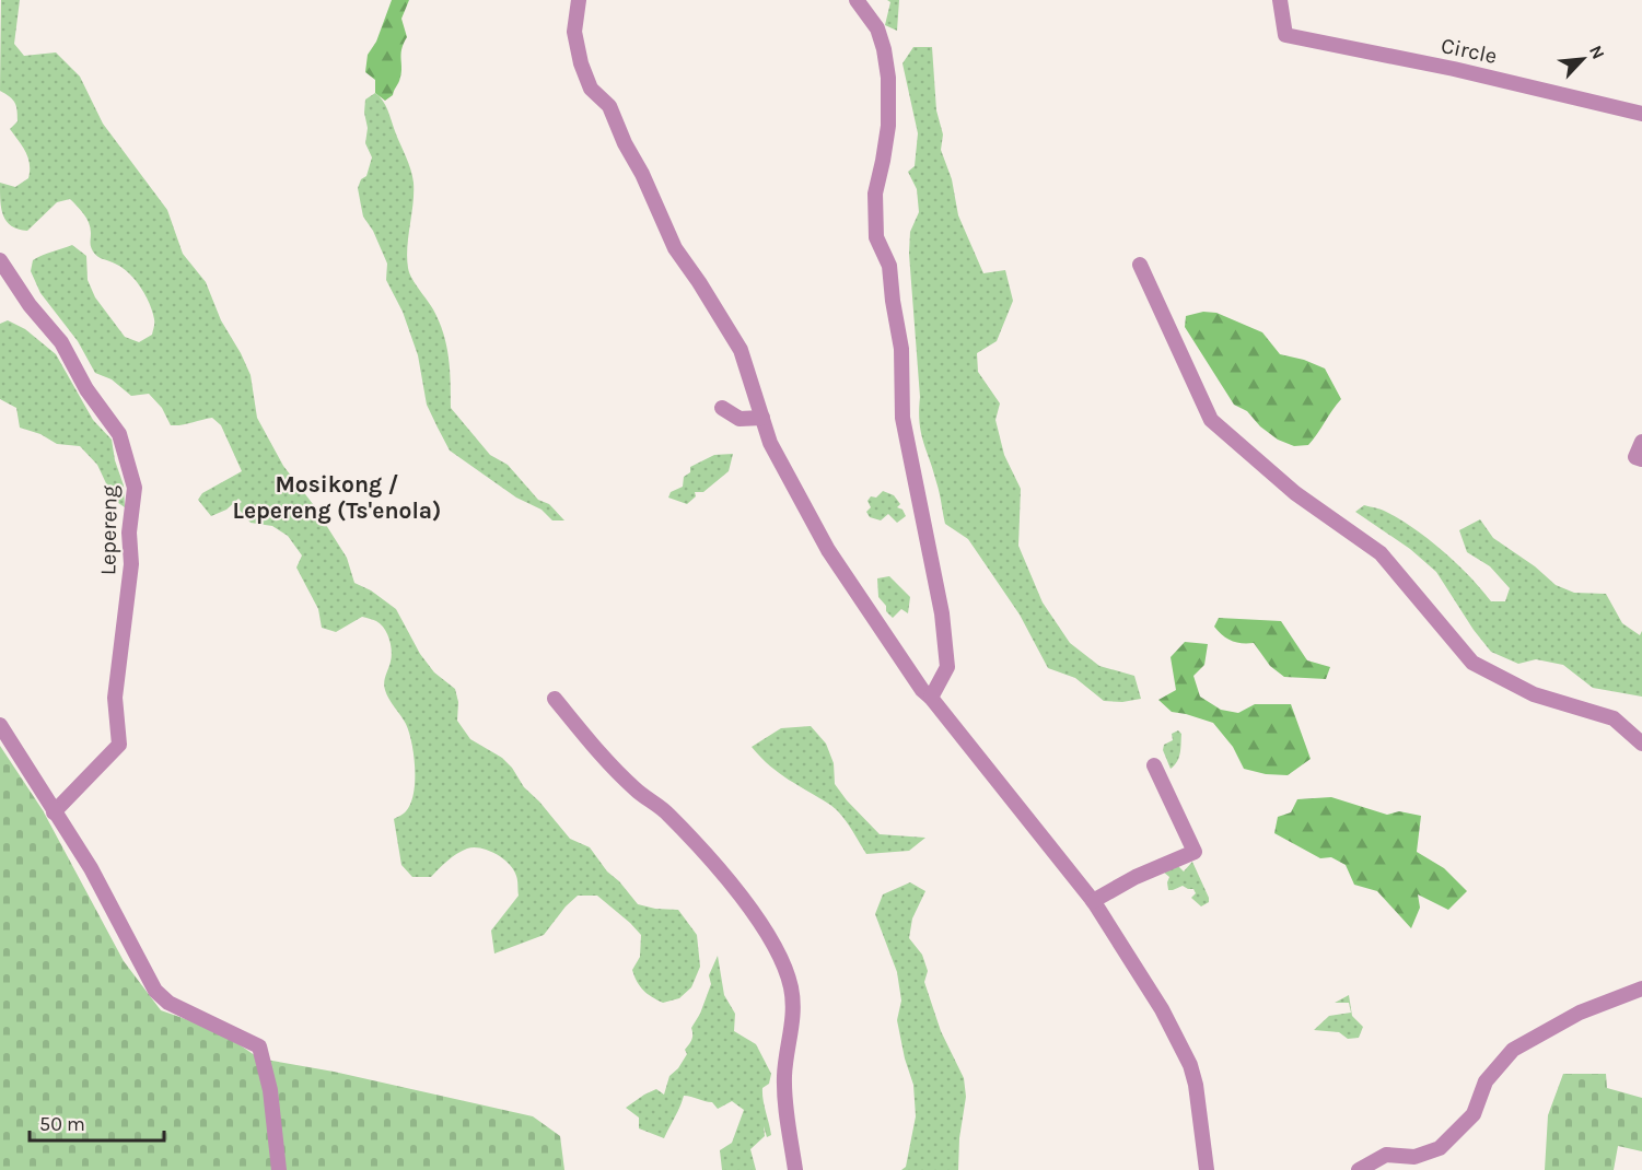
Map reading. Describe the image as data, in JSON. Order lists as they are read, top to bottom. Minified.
{"streets":{"street":["Circle","Lepereng"]},"districts":["Mosikong / Lepereng (Ts'enola)"],"scale_bar":"50 m","north":"top right"}
